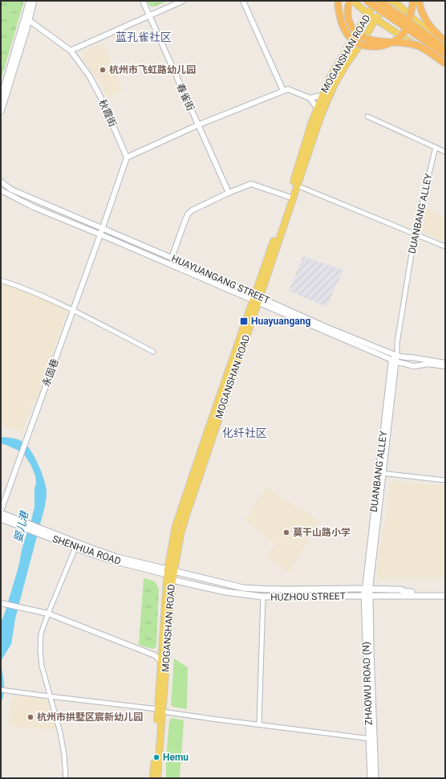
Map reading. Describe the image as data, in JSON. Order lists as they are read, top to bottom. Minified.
{"streets":{"main road":["MOGANSHAN ROAD","SHENHUA ROAD","HUZHOU STREET","ZHAOWU ROAD (N)"],"street":["春雀街","秋霞街","DUANBANG ALLEY","HUAYUANGANG STREET","永固巷"]},"crossings":[["MOGANSHAN ROAD","HUAYUANGANG STREET"],["MOGANSHAN ROAD","SHENHUA ROAD"],["MOGANSHAN ROAD","HUZHOU STREET"],["DUANBANG ALLEY","HUAYUANGANG STREET"],["DUANBANG ALLEY","HUZHOU STREET"],["DUANBANG ALLEY","ZHAOWU ROAD (N)"],["HUAYUANGANG STREET","永固巷"],["SHENHUA ROAD","HUZHOU STREET"],["HUZHOU STREET","ZHAOWU ROAD (N)"]],"districts":["蓝孔雀社区","化纤社区"],"water":["婴儿港"],"places":{"other":["杭州市飞虹路幼儿园","莫干山路小学","杭州市拱墅区宸新幼儿园","Hemu"],"transit":["Huayuangang"]}}
